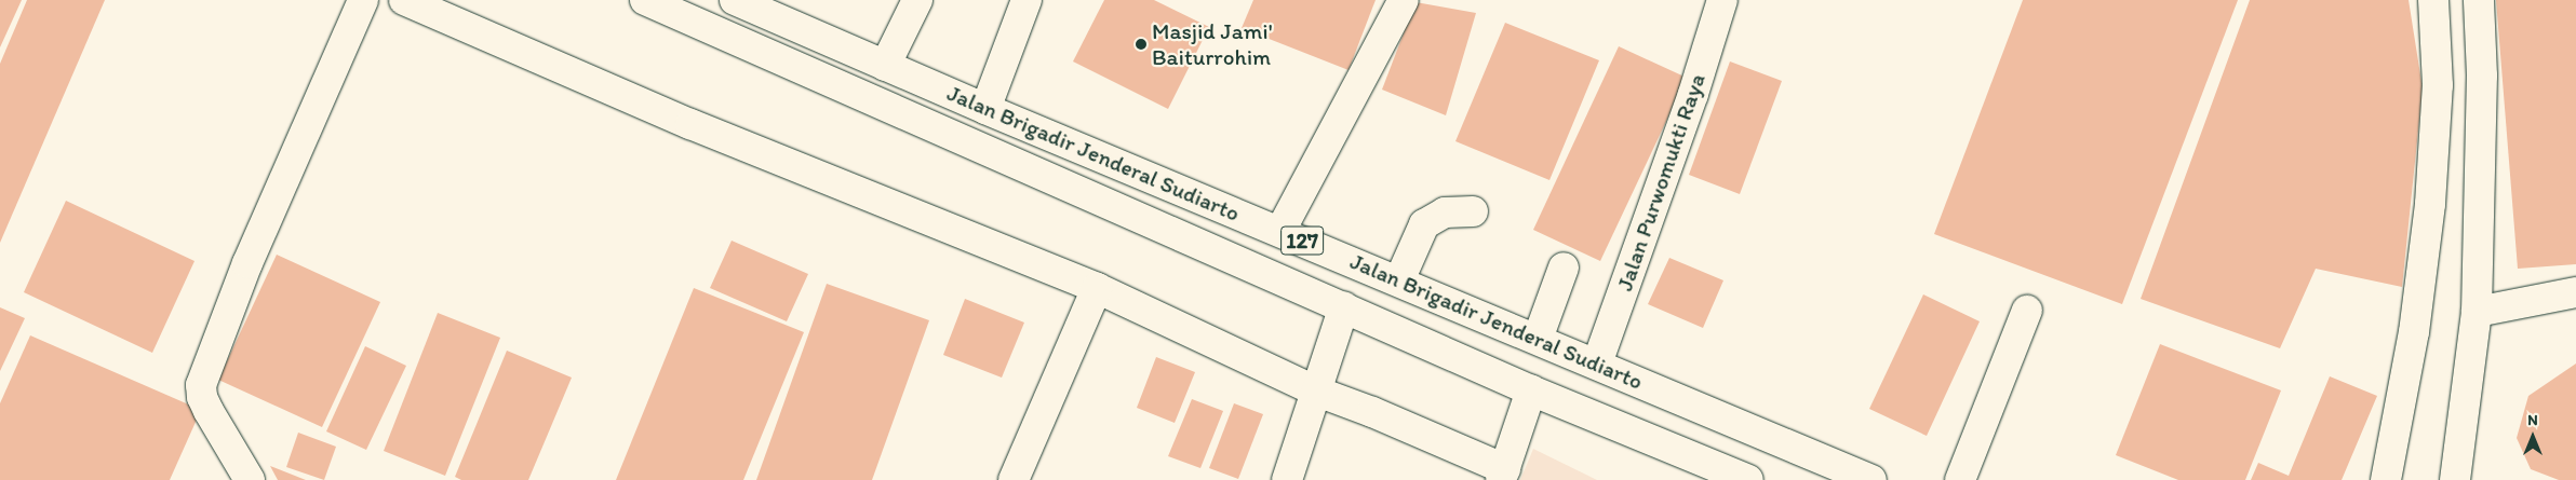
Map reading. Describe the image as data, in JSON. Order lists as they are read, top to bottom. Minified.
{"streets":{"main road":["Jalan Brigadir Jenderal Sudiarto","Jalan Purwomukti Raya","127"]},"crossings":[["Jalan Brigadir Jenderal Sudiarto","Jalan Purwomukti Raya"]],"places":["Masjid Jami' Baiturrohim"],"north":"top"}
